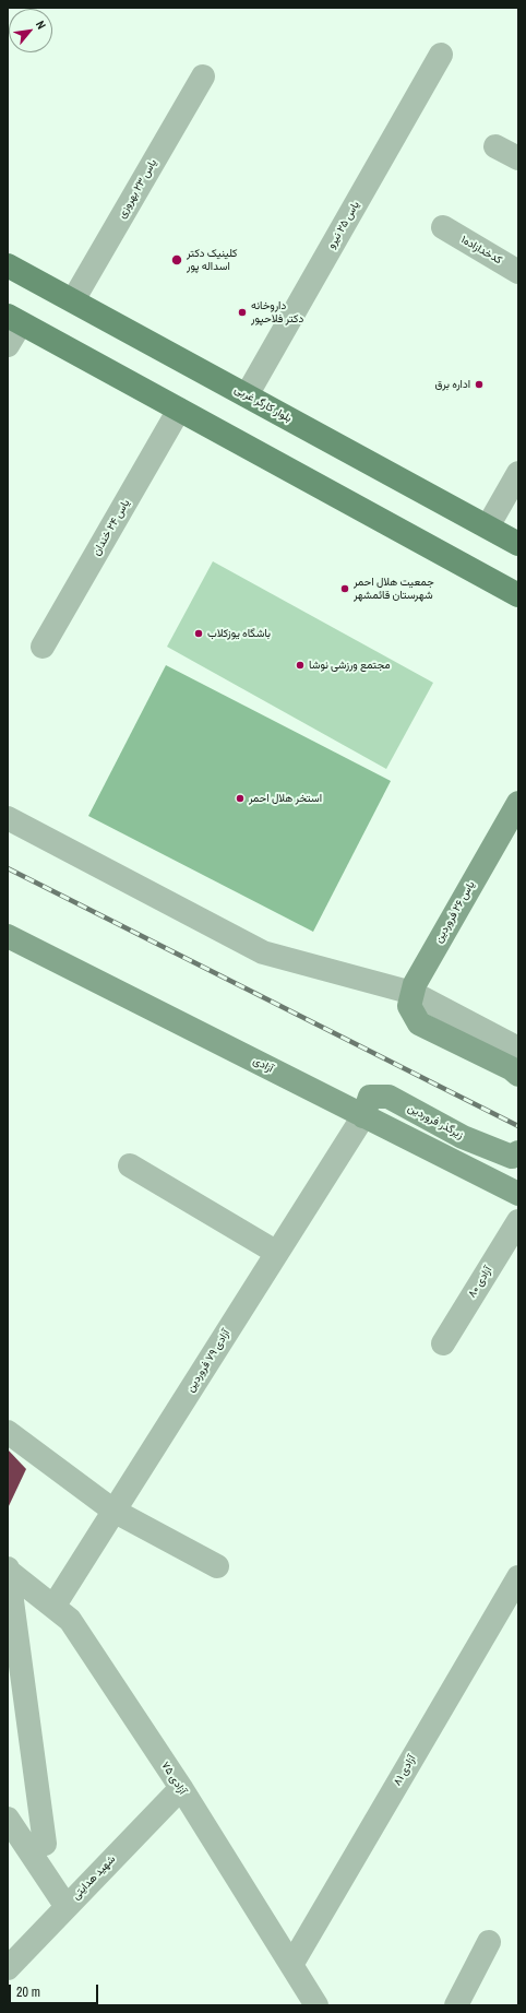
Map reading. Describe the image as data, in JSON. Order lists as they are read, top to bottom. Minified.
{"streets":{"main road":["بلوار کارگر غربی"],"street":["یاس ۲۳ بهروزی","یاس ۲۵ نیرو","کدخدازاده۱","یاس ۲۴ خندان","یاس ۲۶ فروردین","آزادی","زیرگذر فروردین","آزادی ۸۰","آزادی ۷۹ فروردین","آزادی ۸۱","آزادی ۷۵","شهید هدایتی"]},"crossings":[["یاس ۲۳ بهروزی","بلوار کارگر غربی"],["یاس ۲۵ نیرو","بلوار کارگر غربی"],["آزادی","زیرگذر فروردین"],["آزادی","آزادی ۷۹ فروردین"],["زیرگذر فروردین","آزادی ۷۹ فروردین"],["آزادی ۷۹ فروردین","آزادی ۷۵"],["آزادی ۸۱","آزادی ۷۵"],["آزادی ۷۵","شهید هدایتی"]],"places":["کلینیک دکتر اسداله پور","داروخانه دکتر فلاحپور","اداره برق","جمعیت هلال احمر شهرستان قائمشهر","باشگاه یوزکلاب","مجتمع ورزشی نوشا","استخر هلال احمر"],"scale_bar":"20 m","north":"top right"}
